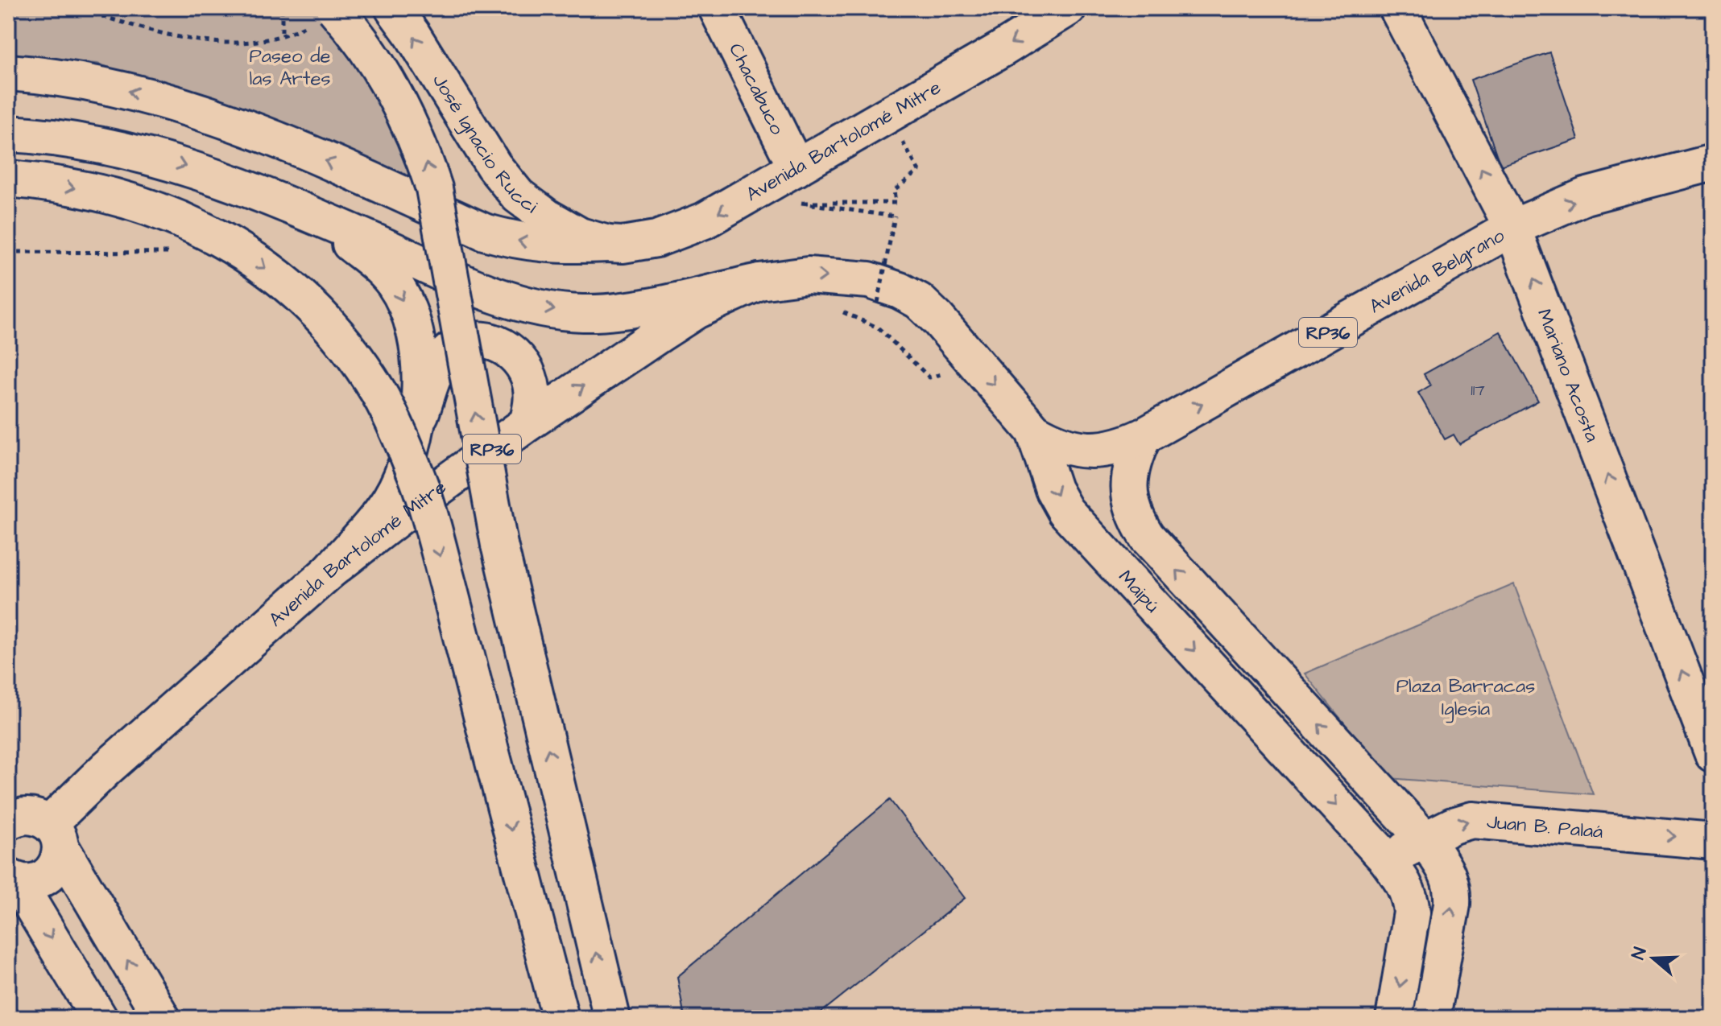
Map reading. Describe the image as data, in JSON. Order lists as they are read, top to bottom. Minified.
{"streets":{"main road":["Chacabuco","Avenida Bartolomé Mitre","José Ignacio Rucci","Avenida Belgrano","RP36","Mariano Acosta","Maipú","Juan B. Palaá"]},"crossings":[["Chacabuco","Avenida Bartolomé Mitre"],["Avenida Bartolomé Mitre","José Ignacio Rucci"],["Avenida Bartolomé Mitre","RP36"],["Avenida Bartolomé Mitre","Maipú"],["Avenida Belgrano","Mariano Acosta"],["Avenida Belgrano","Maipú"],["Maipú","Juan B. Palaá"]],"one_way":["Avenida Belgrano","Mariano Acosta","Juan B. Palaá"],"parks":["Paseo de las Artes","Plaza Barracas Iglesia"],"house_numbers":["117"],"north":"left"}
